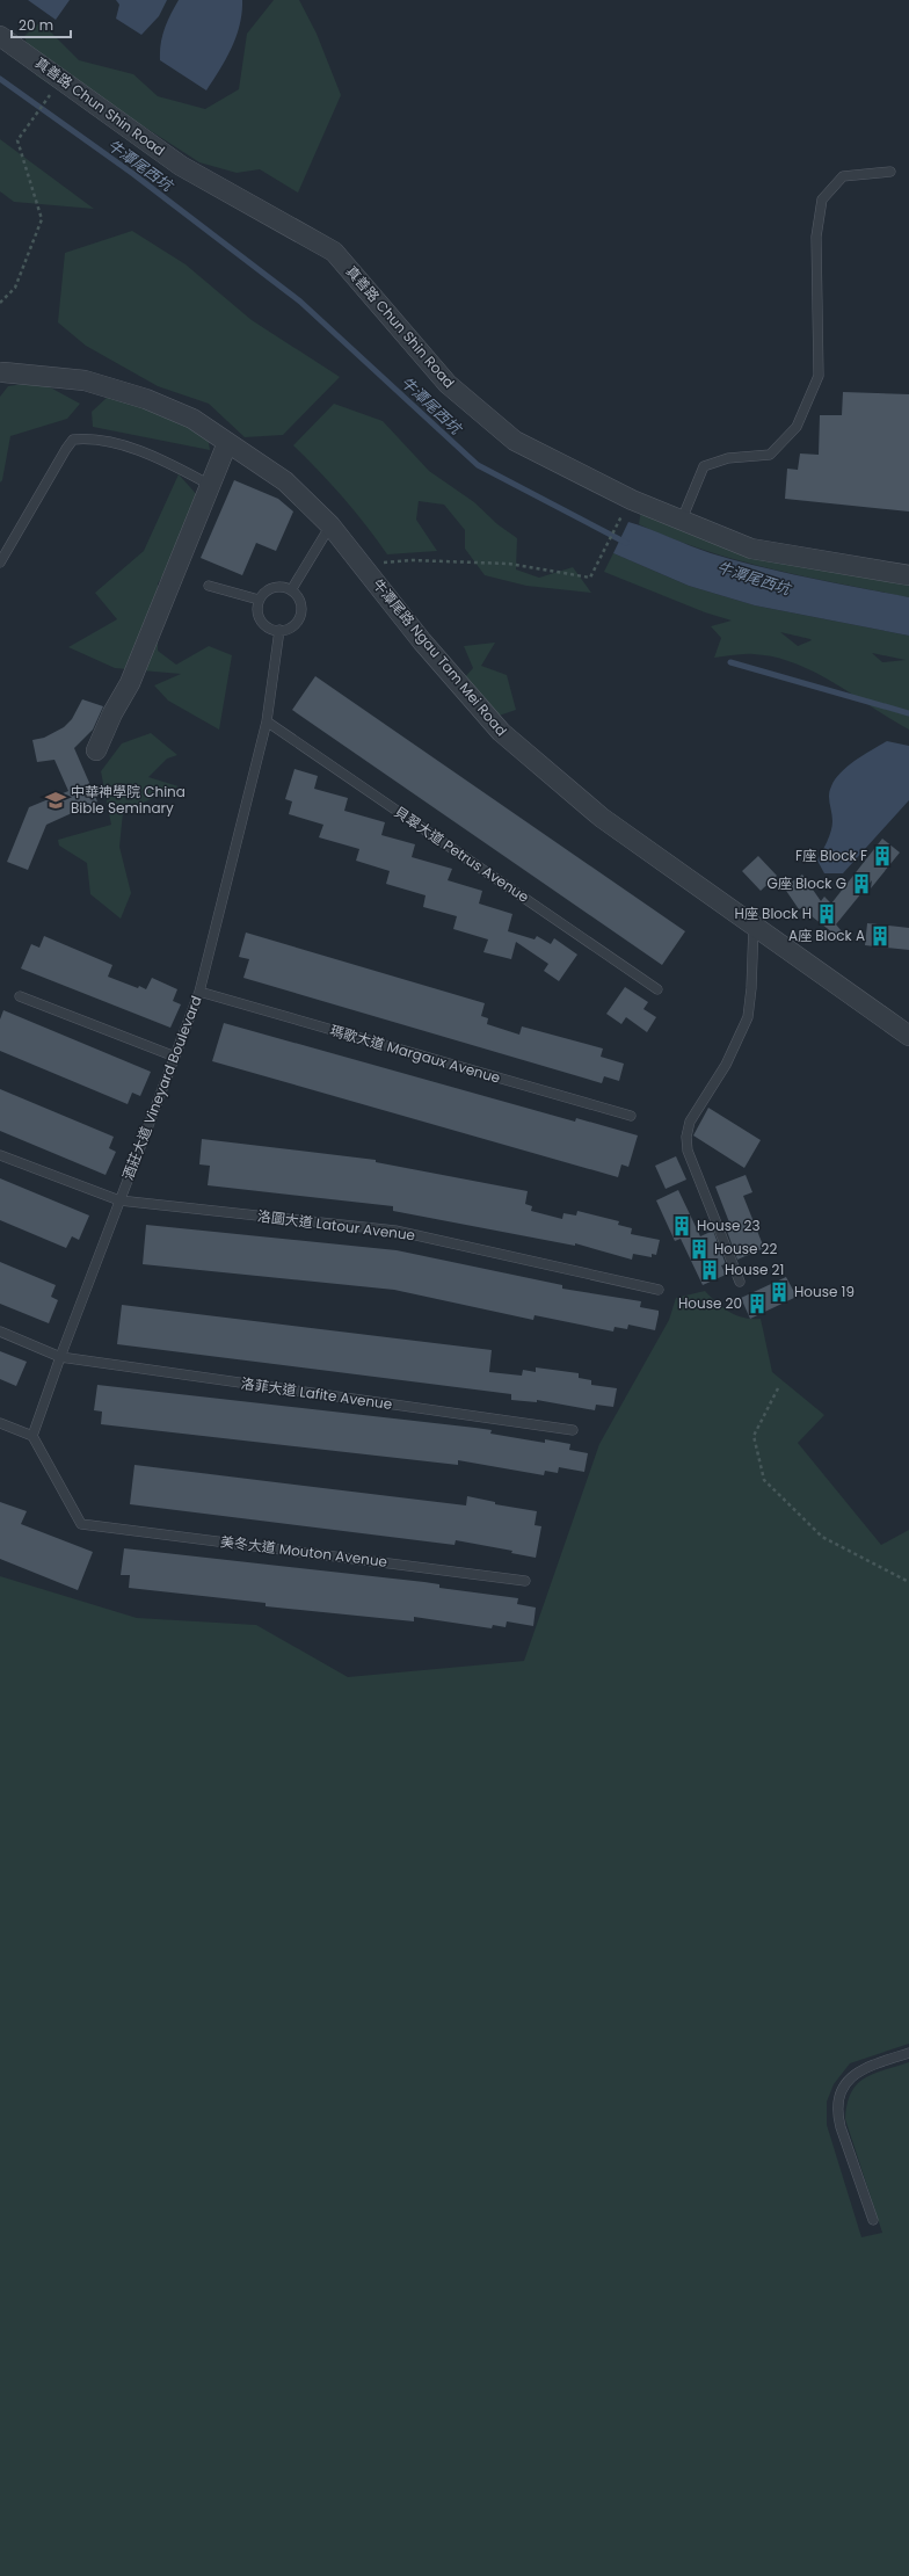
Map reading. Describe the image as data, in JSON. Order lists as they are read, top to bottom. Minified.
{"streets":{"street":["真善路 Chun Shin Road","牛潭尾路 Ngau Tam Mei Road"],"lane":["貝翠大道 Petrus Avenue","瑪歌大道 Margaux Avenue","酒莊大道 Vineyard Boulevard","洛圖大道 Latour Avenue","洛菲大道 Lafite Avenue","美冬大道 Mouton Avenue"]},"crossings":[["貝翠大道 Petrus Avenue","酒莊大道 Vineyard Boulevard"],["瑪歌大道 Margaux Avenue","酒莊大道 Vineyard Boulevard"],["酒莊大道 Vineyard Boulevard","洛圖大道 Latour Avenue"],["酒莊大道 Vineyard Boulevard","洛菲大道 Lafite Avenue"],["酒莊大道 Vineyard Boulevard","美冬大道 Mouton Avenue"]],"water":["牛潭尾西坑"],"places":{"school or university":["中華神學院 China Bible Seminary"],"building":["F座 Block F","G座 Block G","H座 Block H","A座 Block A","House 23","House 22","House 21","House 19","House 20"]},"scale_bar":"20 m"}
